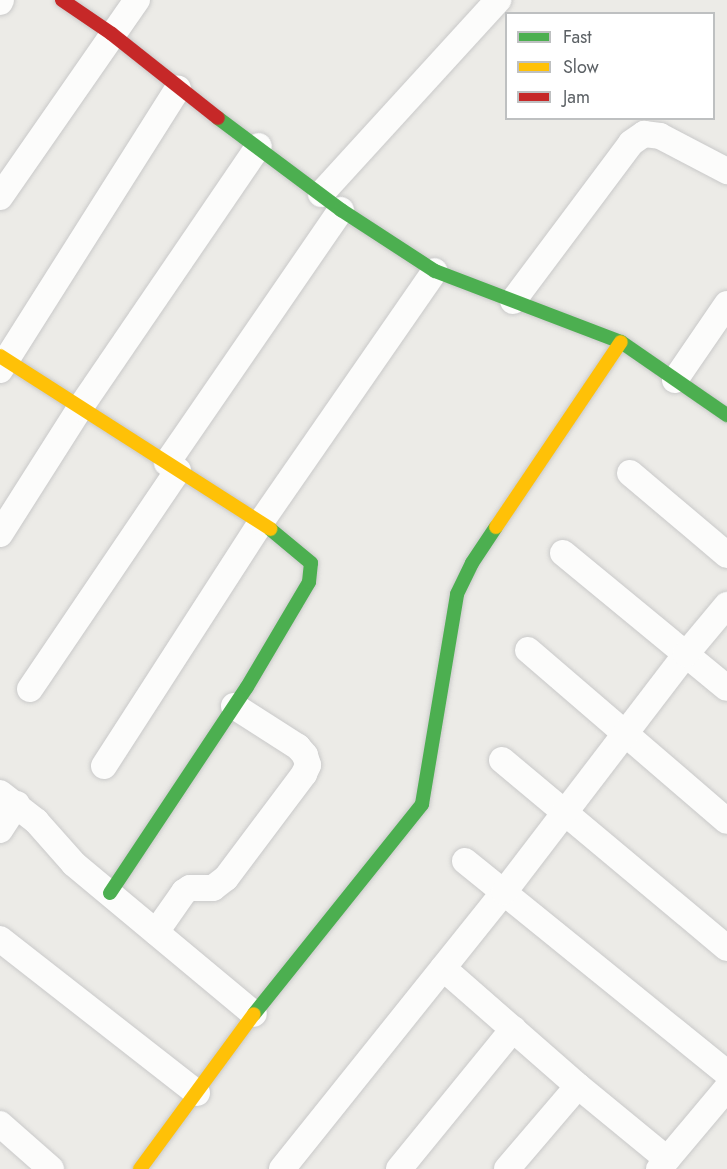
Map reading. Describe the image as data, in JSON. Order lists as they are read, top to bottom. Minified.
{"legend":["Fast","Slow","Jam"]}
